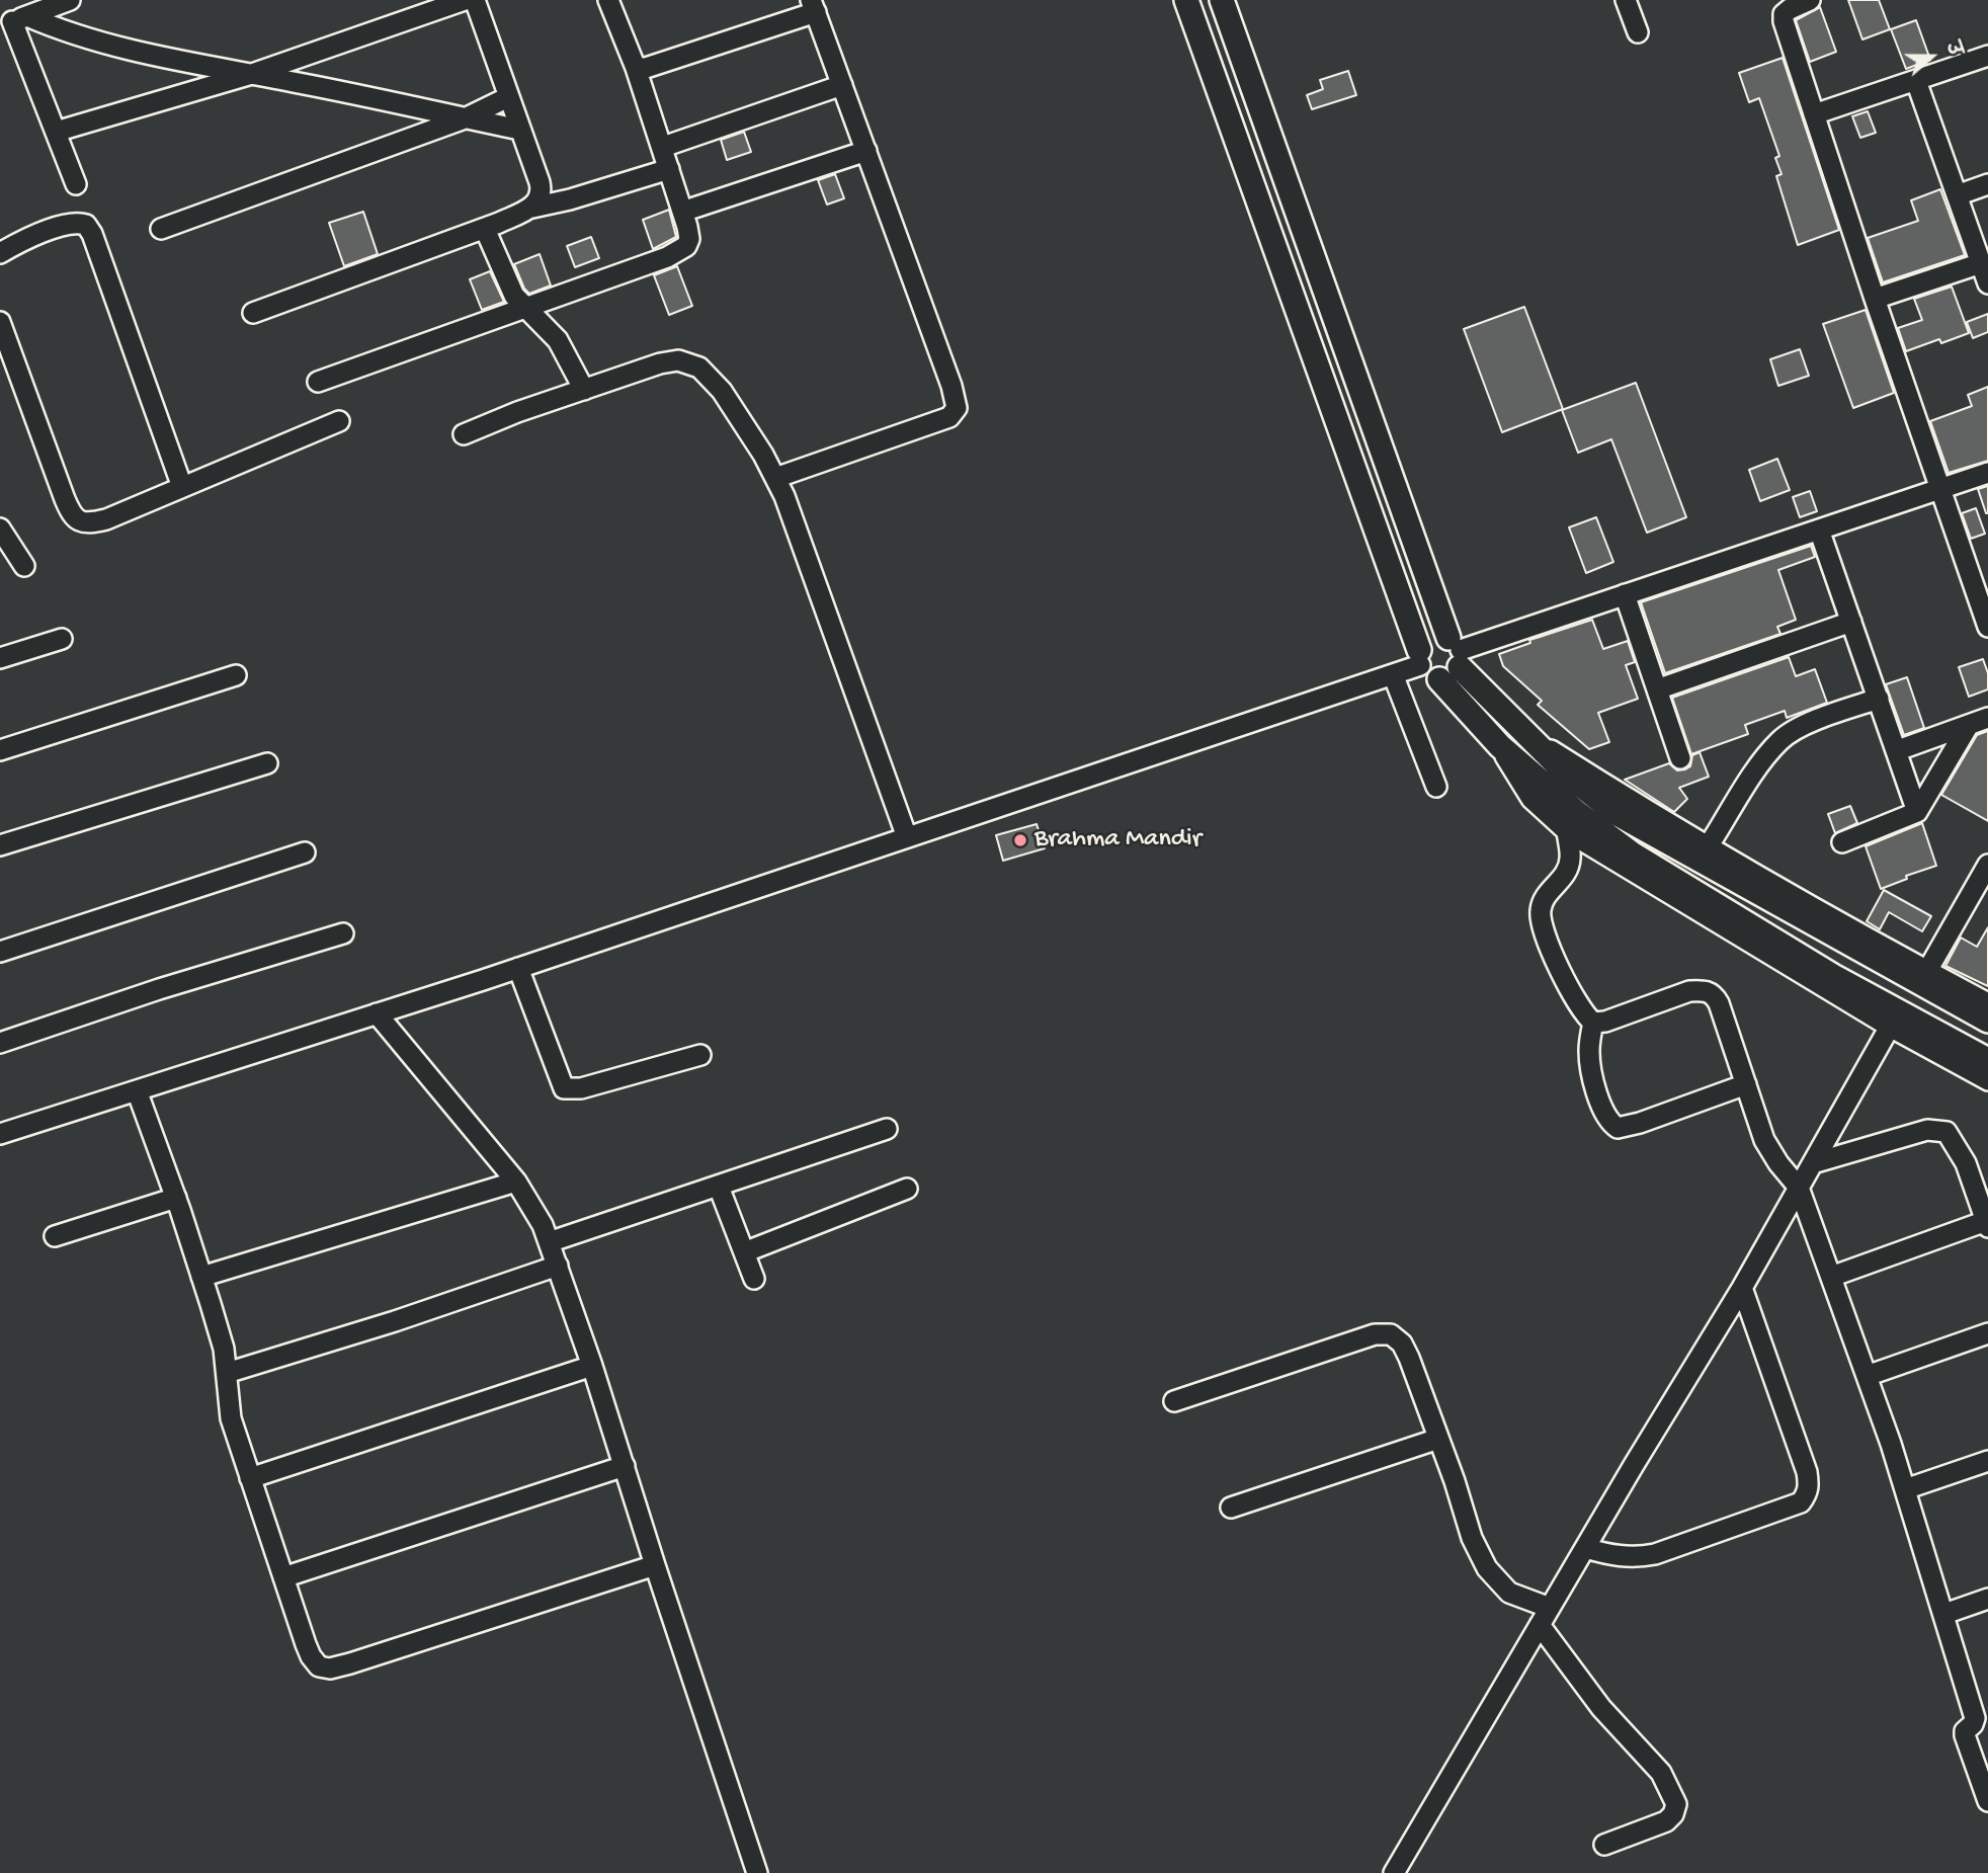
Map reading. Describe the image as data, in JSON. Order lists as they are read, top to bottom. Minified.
{"places":["Brahma Mandir"],"north":"right"}
